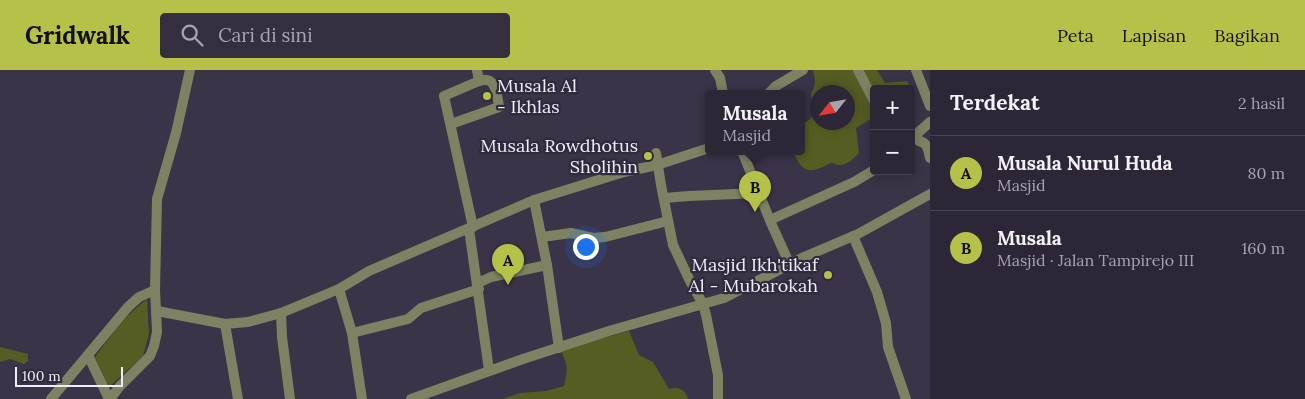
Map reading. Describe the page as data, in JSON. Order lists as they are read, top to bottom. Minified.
{"places":["Musala Al - Ikhlas","Musala Rowdhotus Sholihin","Masjid Ikh'tikaf Al - Mubarokah"],"scale_bar":"100 m","north":"bottom left","page":{"header":"Gridwalk","search":"Cari di sini","nav":["Peta","Lapisan","Bagikan"],"heading":["Terdekat","2 hasil"],"map_buttons":["+","−"],"popup":["Musala","Masjid"],"list":[{"mark":"A","name":"Musala Nurul Huda","note":"Masjid","value":"80 m"},{"mark":"B","name":"Musala","note":"Masjid · Jalan Tampirejo III","value":"160 m"}],"pins":["B","A"],"scale":"100 m"}}
